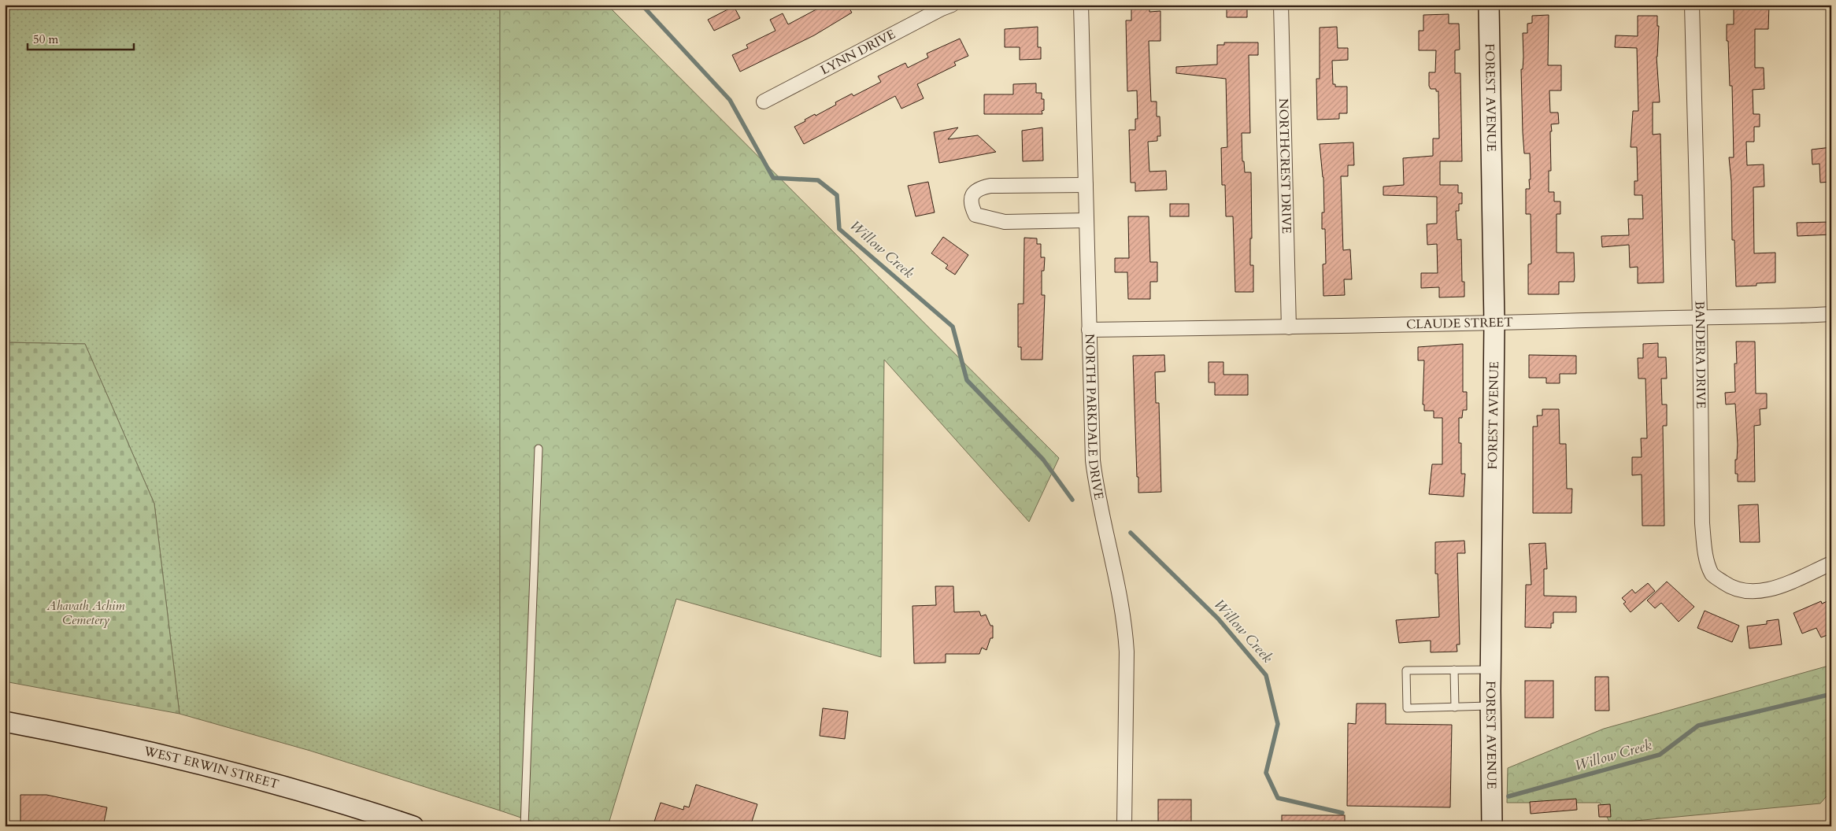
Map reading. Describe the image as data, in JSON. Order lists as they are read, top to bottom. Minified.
{"streets":{"street":["LYNN DRIVE","FOREST AVENUE","NORTHCREST DRIVE","CLAUDE STREET","BANDERA DRIVE","NORTH PARKDALE DRIVE","WEST ERWIN STREET"]},"crossings":[["FOREST AVENUE","CLAUDE STREET"],["NORTHCREST DRIVE","CLAUDE STREET"],["CLAUDE STREET","BANDERA DRIVE"],["CLAUDE STREET","NORTH PARKDALE DRIVE"]],"water":["Willow Creek"],"parks":["Ahavath Achim Cemetery"],"scale_bar":"50 m"}
